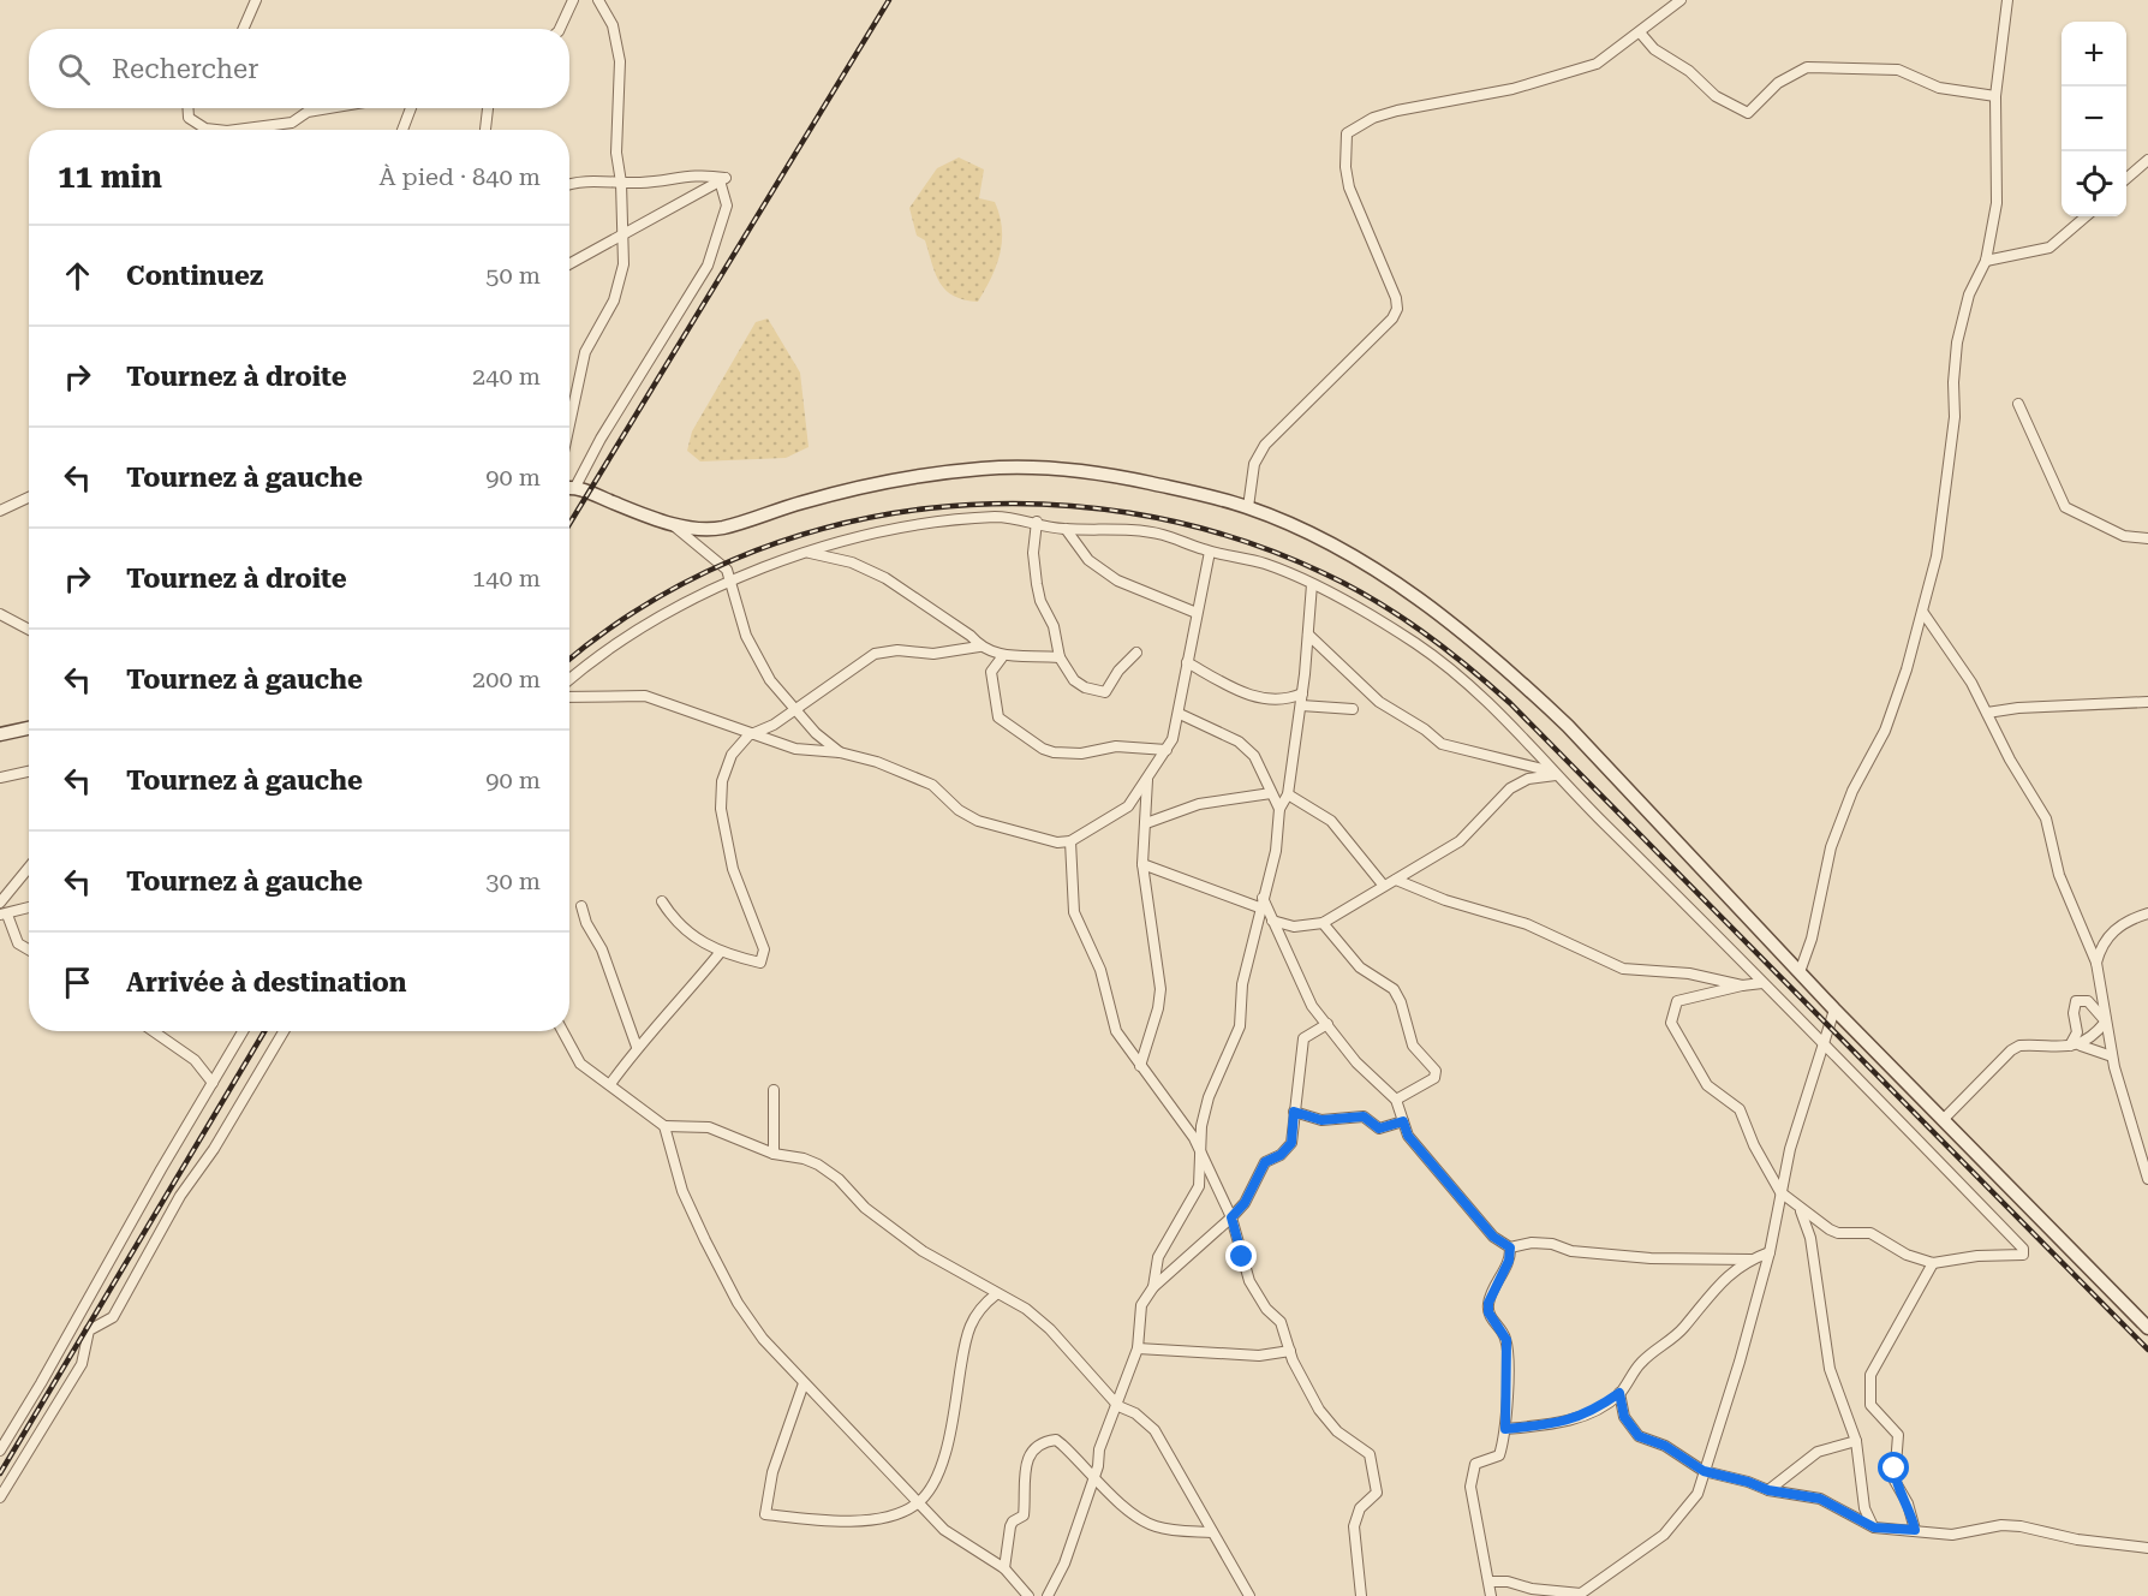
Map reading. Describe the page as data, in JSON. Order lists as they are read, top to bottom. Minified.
{"page":{"map_buttons":["+","−"],"search":"Rechercher","heading":["11 min","À pied · 840 m"],"list":[["Continuez","50 m"],["Tournez à droite","240 m"],["Tournez à gauche","90 m"],["Tournez à droite","140 m"],["Tournez à gauche","200 m"],["Tournez à gauche","90 m"],["Tournez à gauche","30 m"],"Arrivée à destination"]}}
